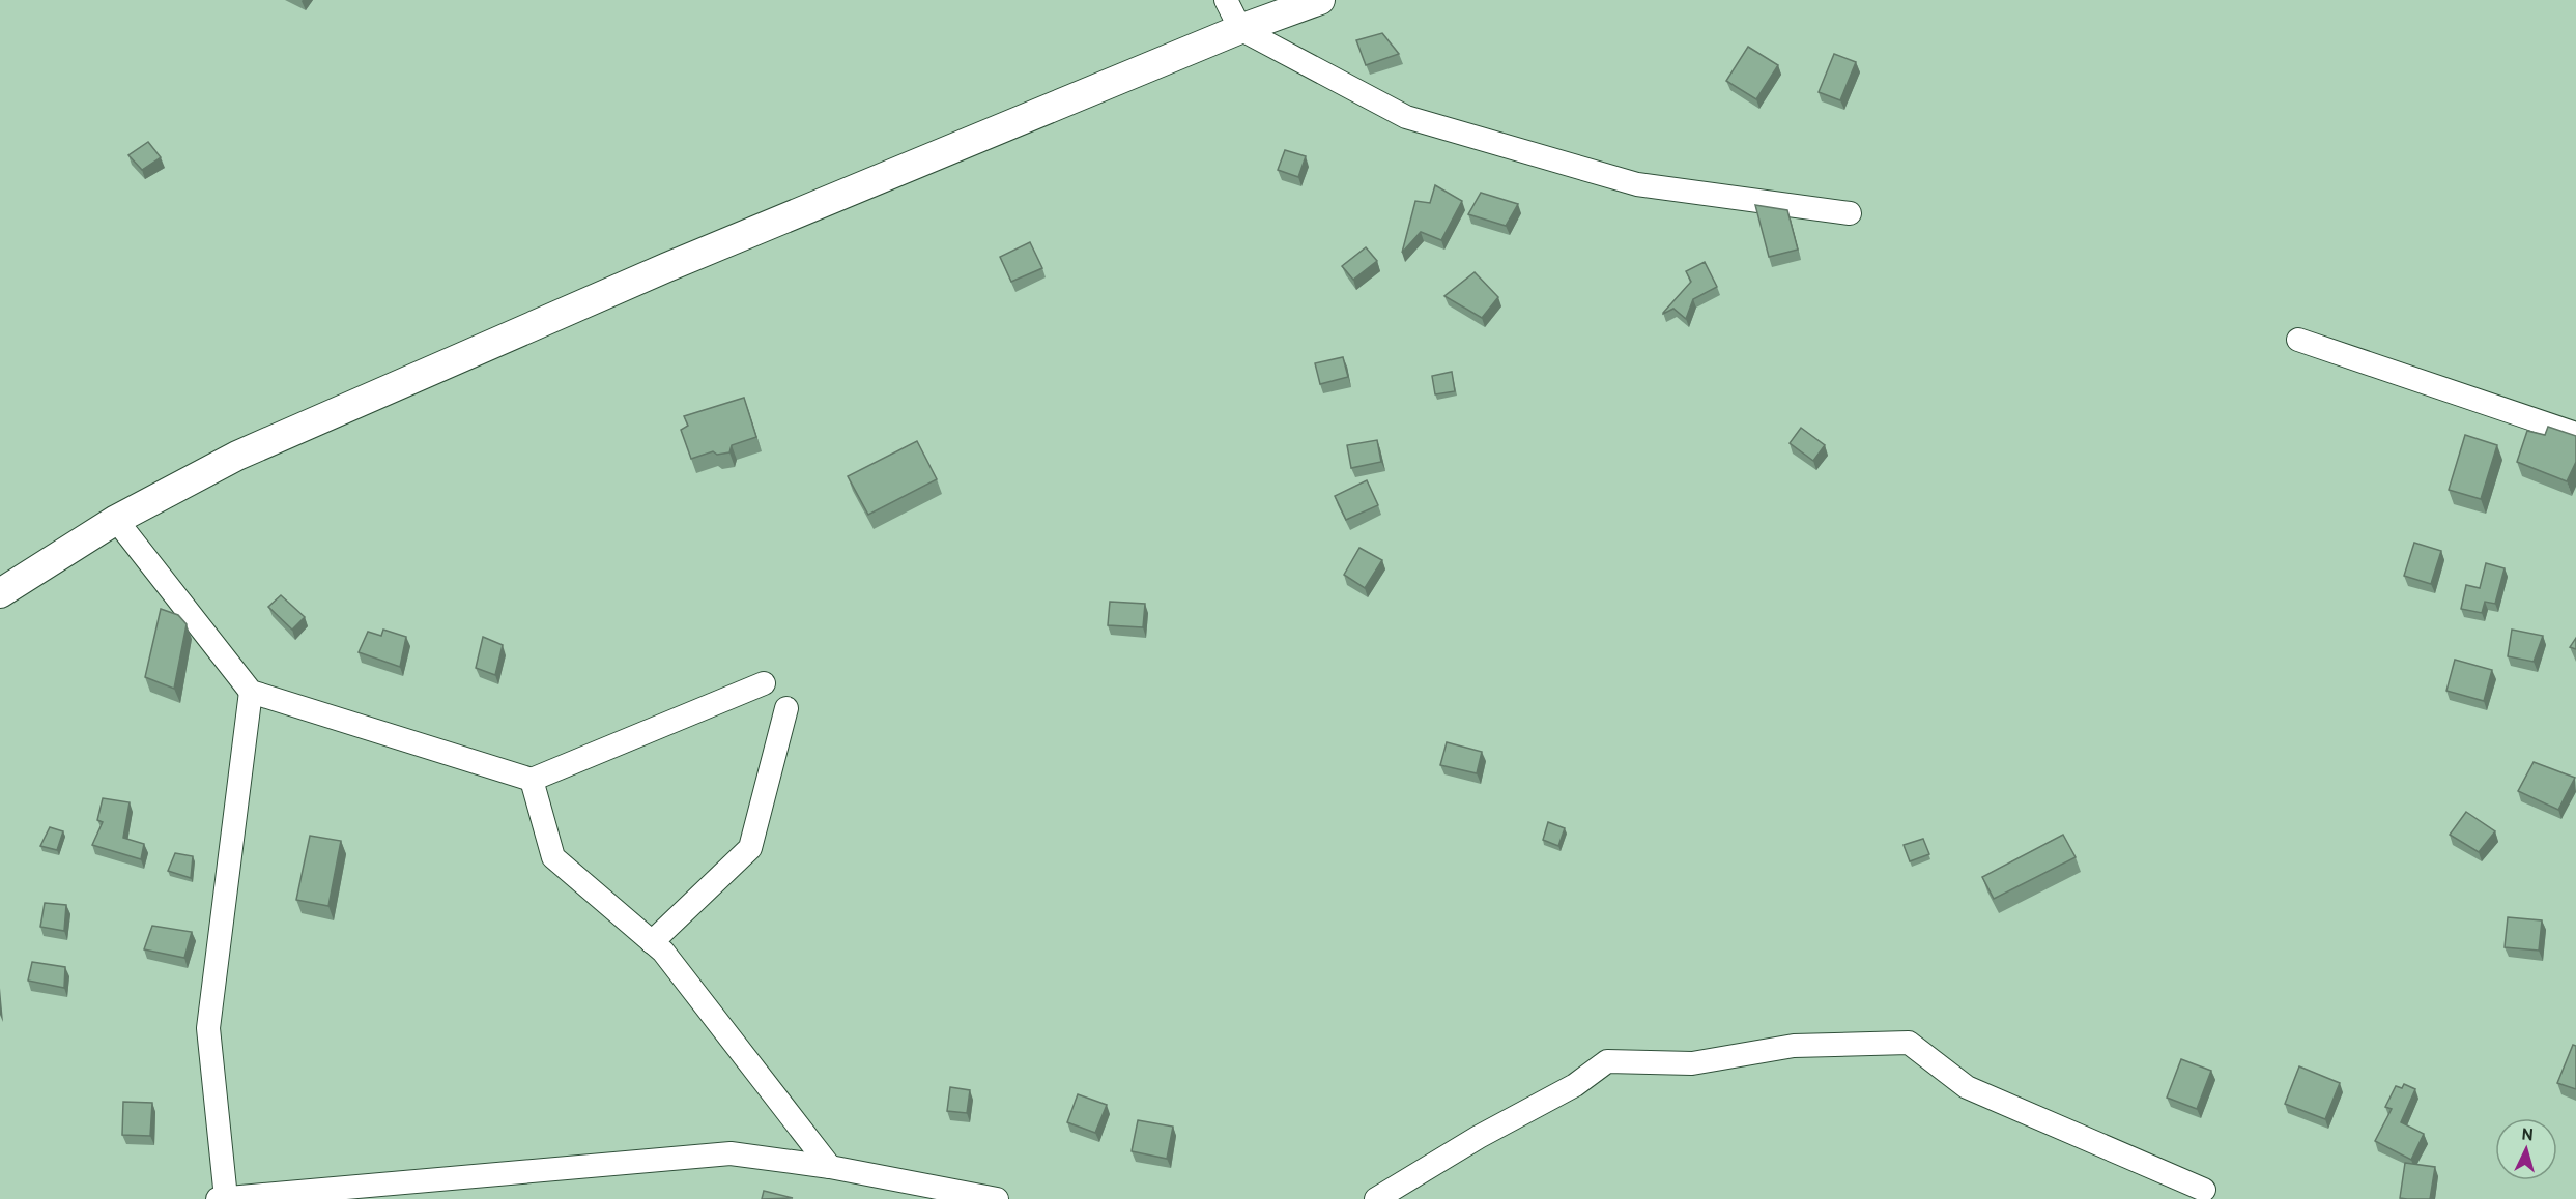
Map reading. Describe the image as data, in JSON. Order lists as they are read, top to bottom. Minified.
{"north":"top"}
